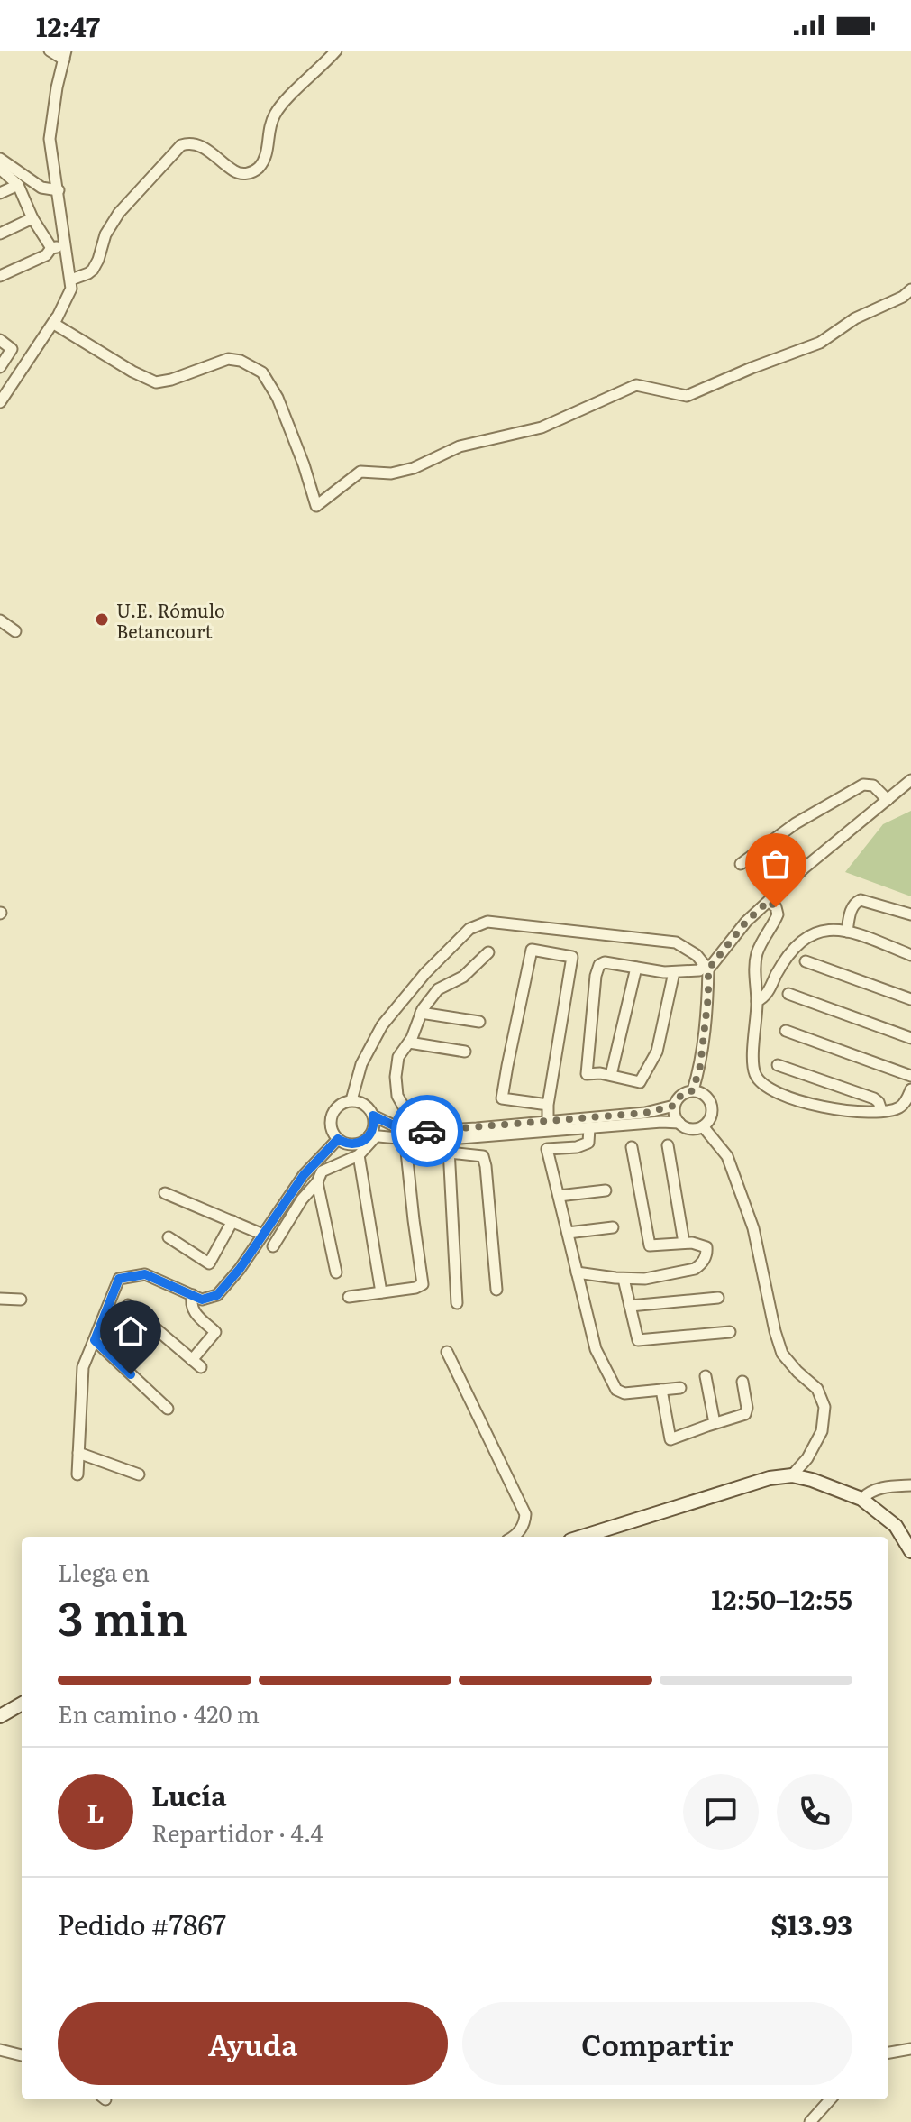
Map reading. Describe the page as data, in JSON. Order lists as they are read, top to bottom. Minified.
{"places":["U.E. Rómulo Betancourt"],"page":{"status":"12:47","heading":["3 min","Llega en","12:50–12:55"],"panel":["Lucía","Repartidor · 4.4","Pedido #7867","$13.93"],"bar":"En camino · 420 m","round":"L","buttons":["Ayuda","Compartir"]}}
